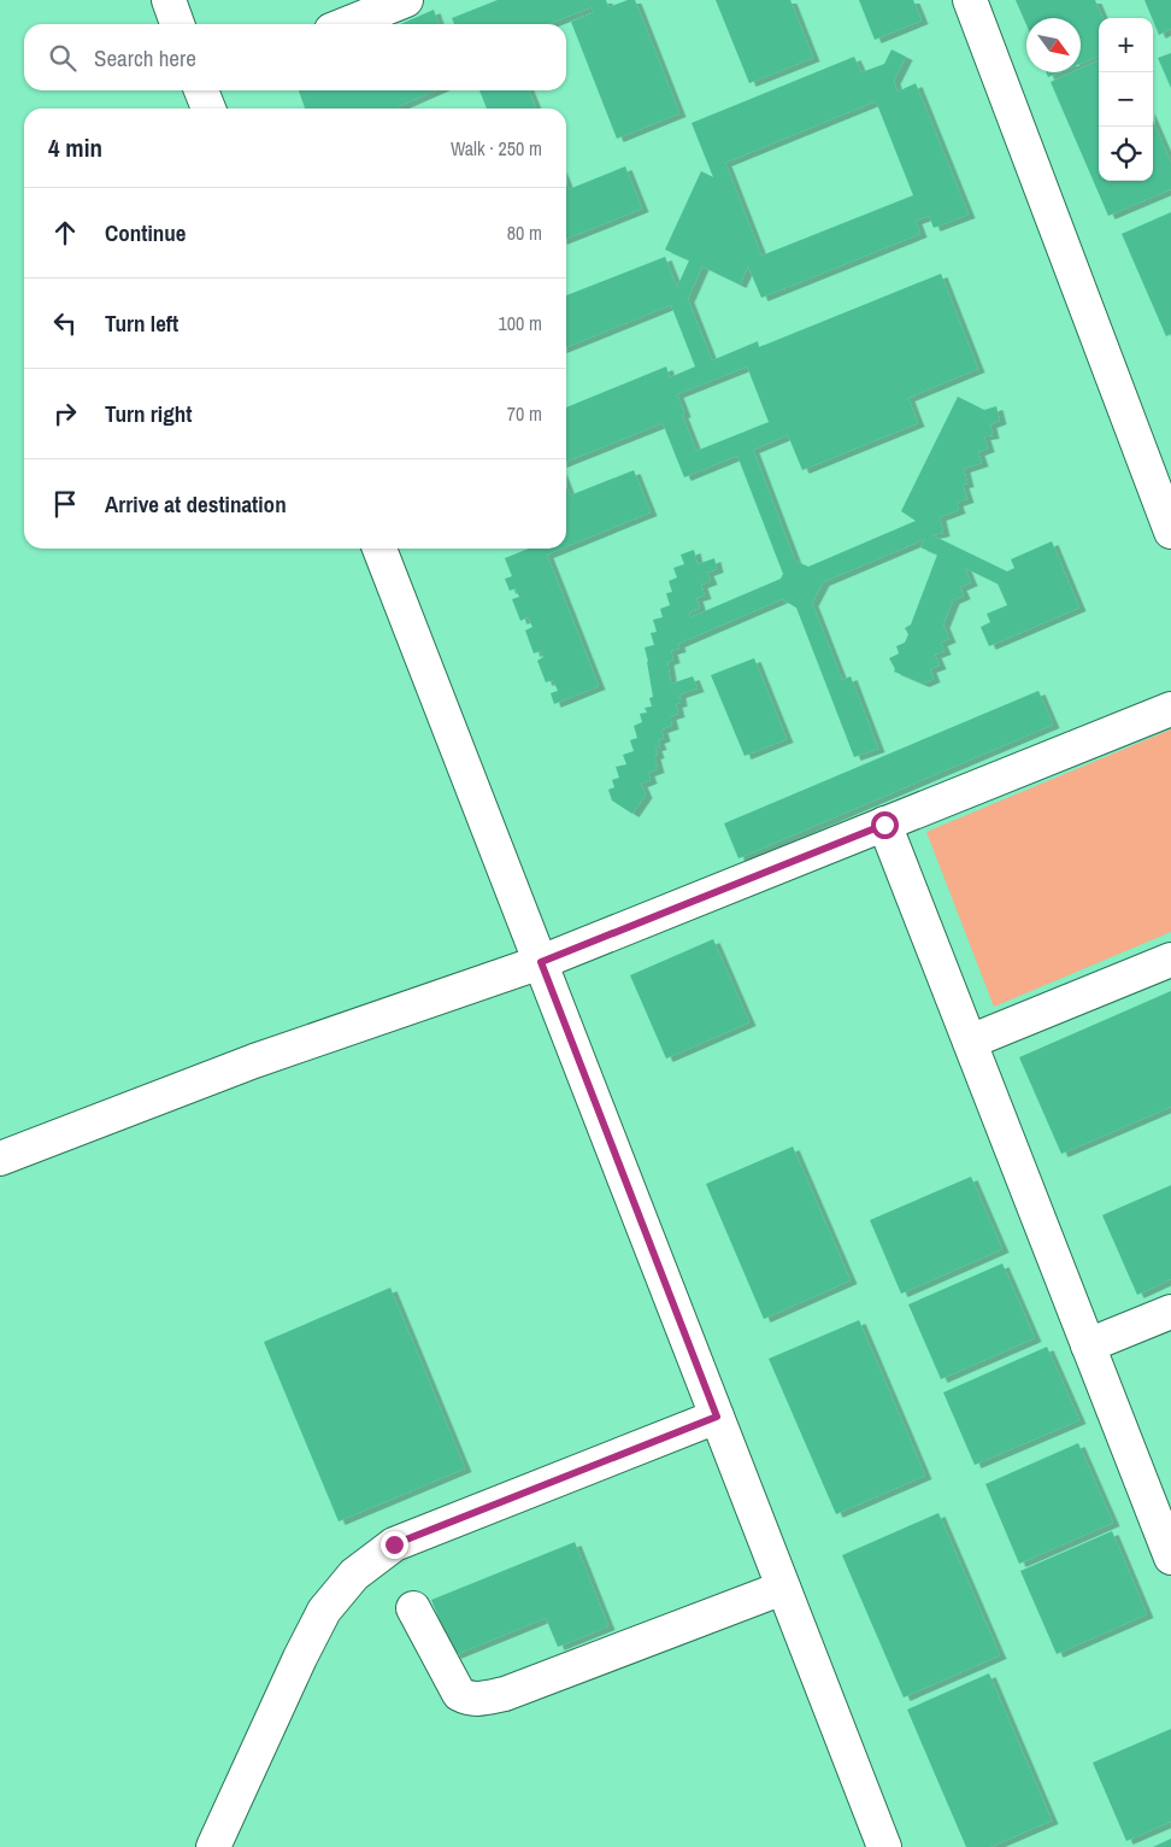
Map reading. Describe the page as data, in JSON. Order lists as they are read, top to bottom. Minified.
{"north":"bottom right","page":{"map_buttons":["+","−"],"search":"Search here","heading":["4 min","Walk · 250 m"],"list":[["Continue","80 m"],["Turn left","100 m"],["Turn right","70 m"],"Arrive at destination"]}}
